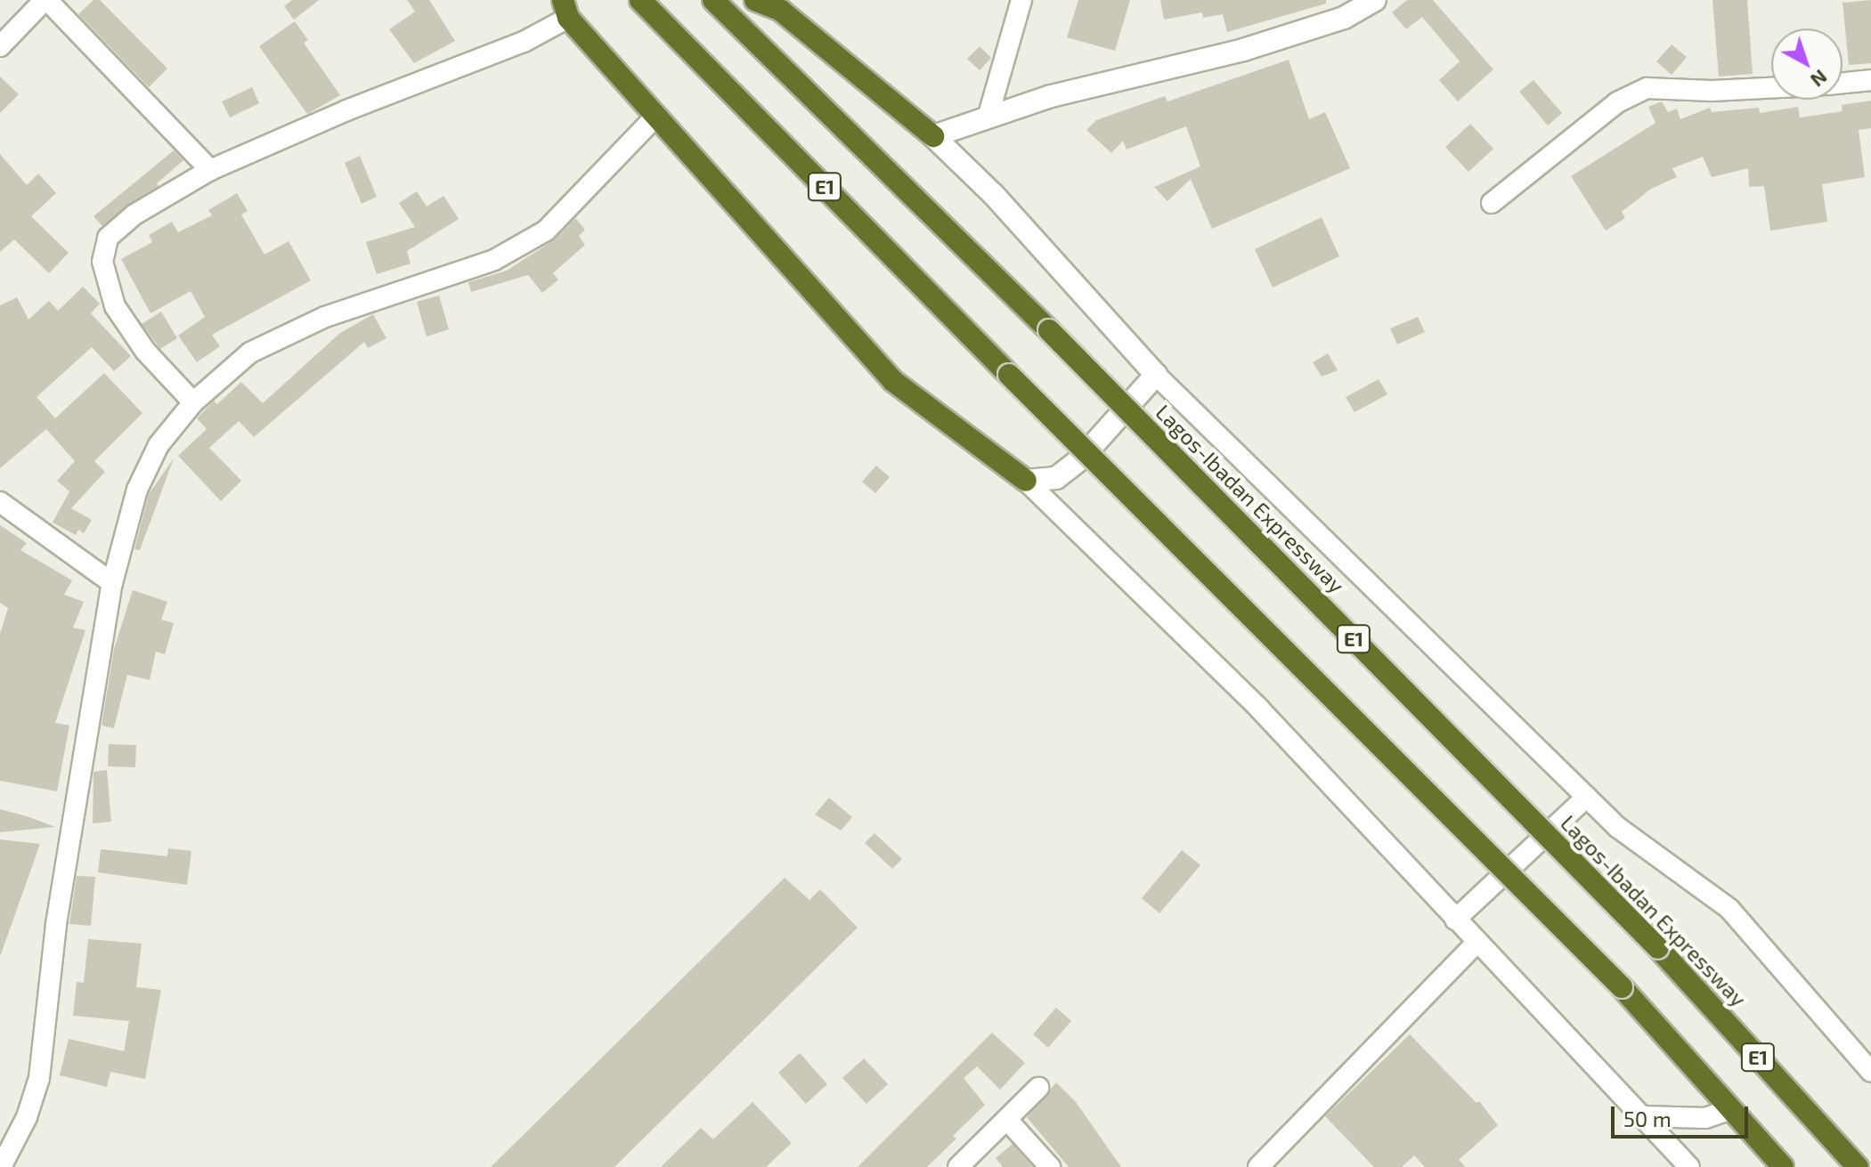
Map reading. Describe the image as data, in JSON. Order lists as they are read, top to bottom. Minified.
{"streets":{"highway":["E1","Lagos-Ibadan Expressway"]},"scale_bar":"50 m","north":"bottom right"}
